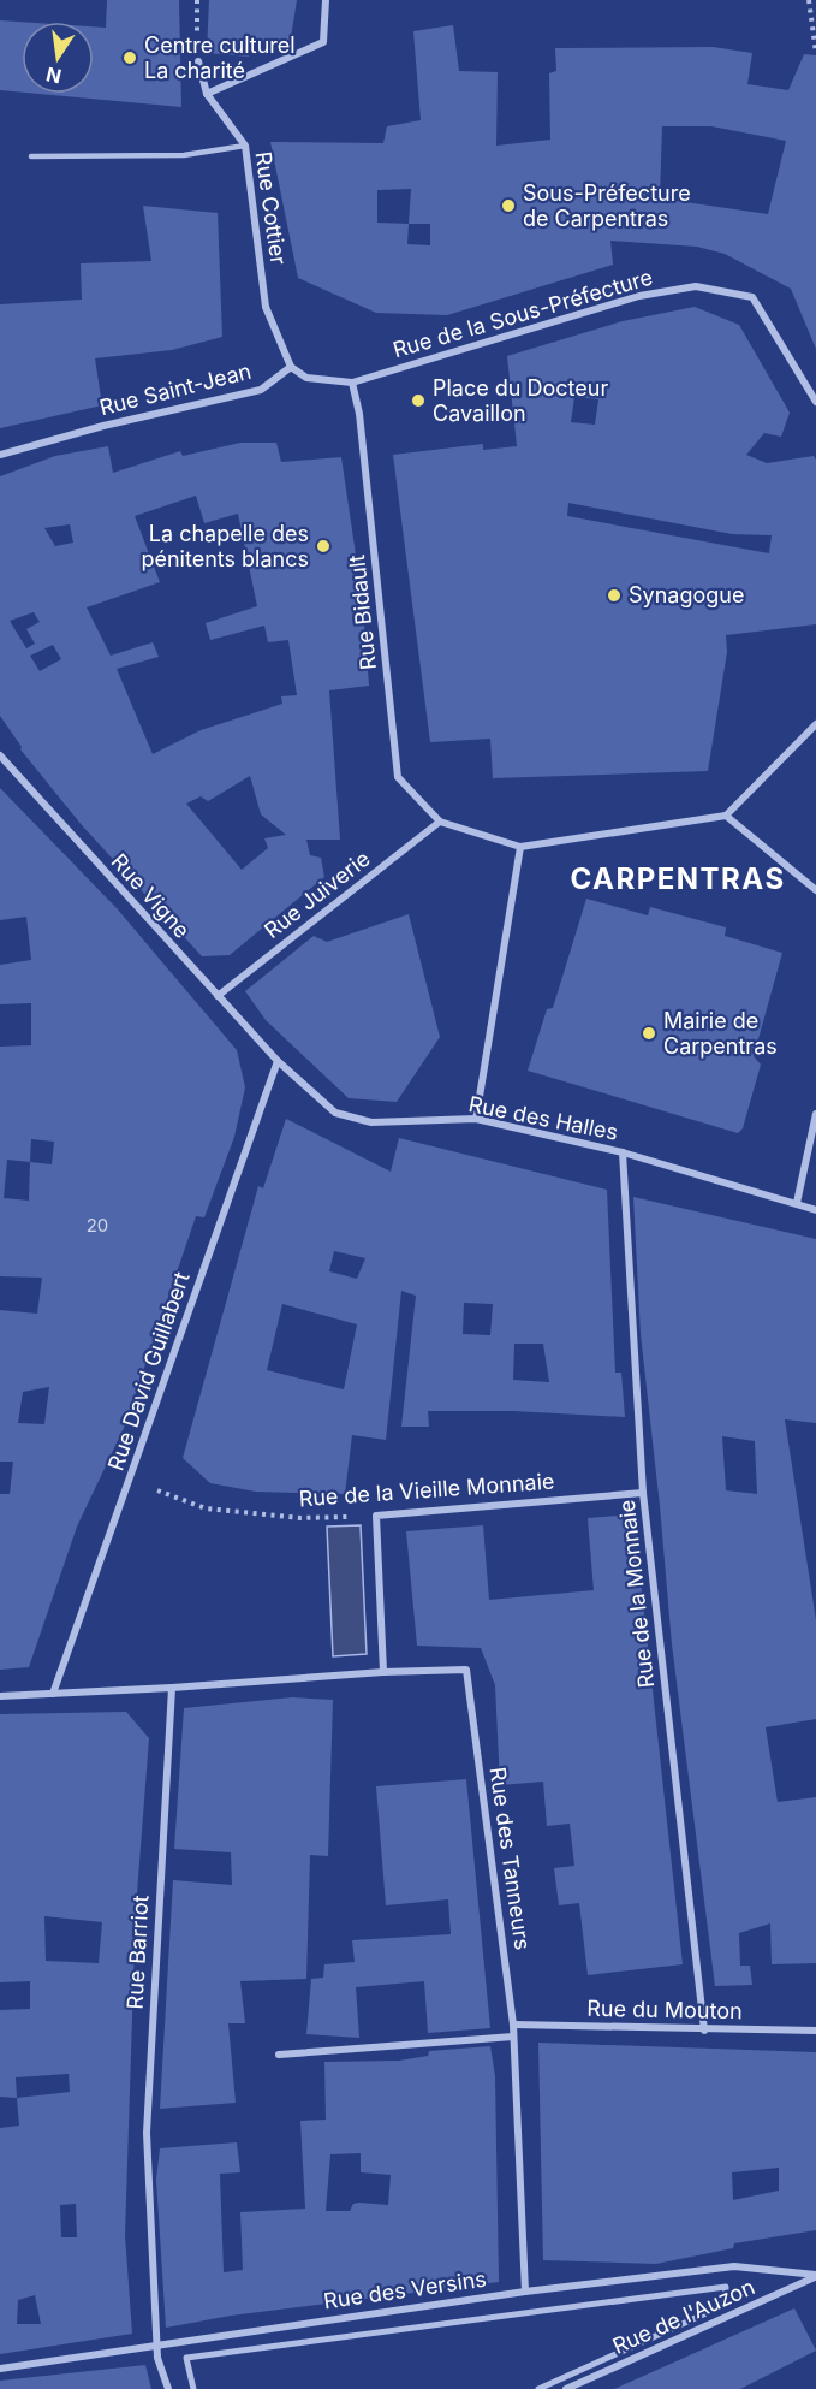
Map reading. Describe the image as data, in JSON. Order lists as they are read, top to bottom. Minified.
{"streets":{"street":["Rue Cottier","Rue de la Sous-Préfecture","Rue Saint-Jean","Rue Bidault","Rue Juiverie","Rue Vigne","Rue des Halles","Rue David Guillabert","Rue de la Vieille Monnaie","Rue de la Monnaie","Rue des Tanneurs","Rue Barriot","Rue du Mouton","Rue des Versins","Rue de l'Auzon"]},"crossings":[["Rue Cottier","Rue Saint-Jean"],["Rue de la Sous-Préfecture","Rue Bidault"],["Rue Bidault","Rue Juiverie"],["Rue Juiverie","Rue Vigne"],["Rue Vigne","Rue des Halles"],["Rue Vigne","Rue David Guillabert"],["Rue des Halles","Rue David Guillabert"],["Rue des Halles","Rue de la Monnaie"],["Rue David Guillabert","Rue de la Vieille Monnaie"],["Rue de la Vieille Monnaie","Rue de la Monnaie"],["Rue de la Monnaie","Rue du Mouton"],["Rue des Tanneurs","Rue du Mouton"],["Rue des Tanneurs","Rue des Versins"],["Rue Barriot","Rue des Versins"],["Rue des Versins","Rue de l'Auzon"]],"districts":["CARPENTRAS"],"places":["Centre culturel La charité","Sous-Préfecture de Carpentras","Place du Docteur Cavaillon","La chapelle des pénitents blancs","Synagogue","Mairie de Carpentras"],"house_numbers":["20"],"north":"bottom"}
